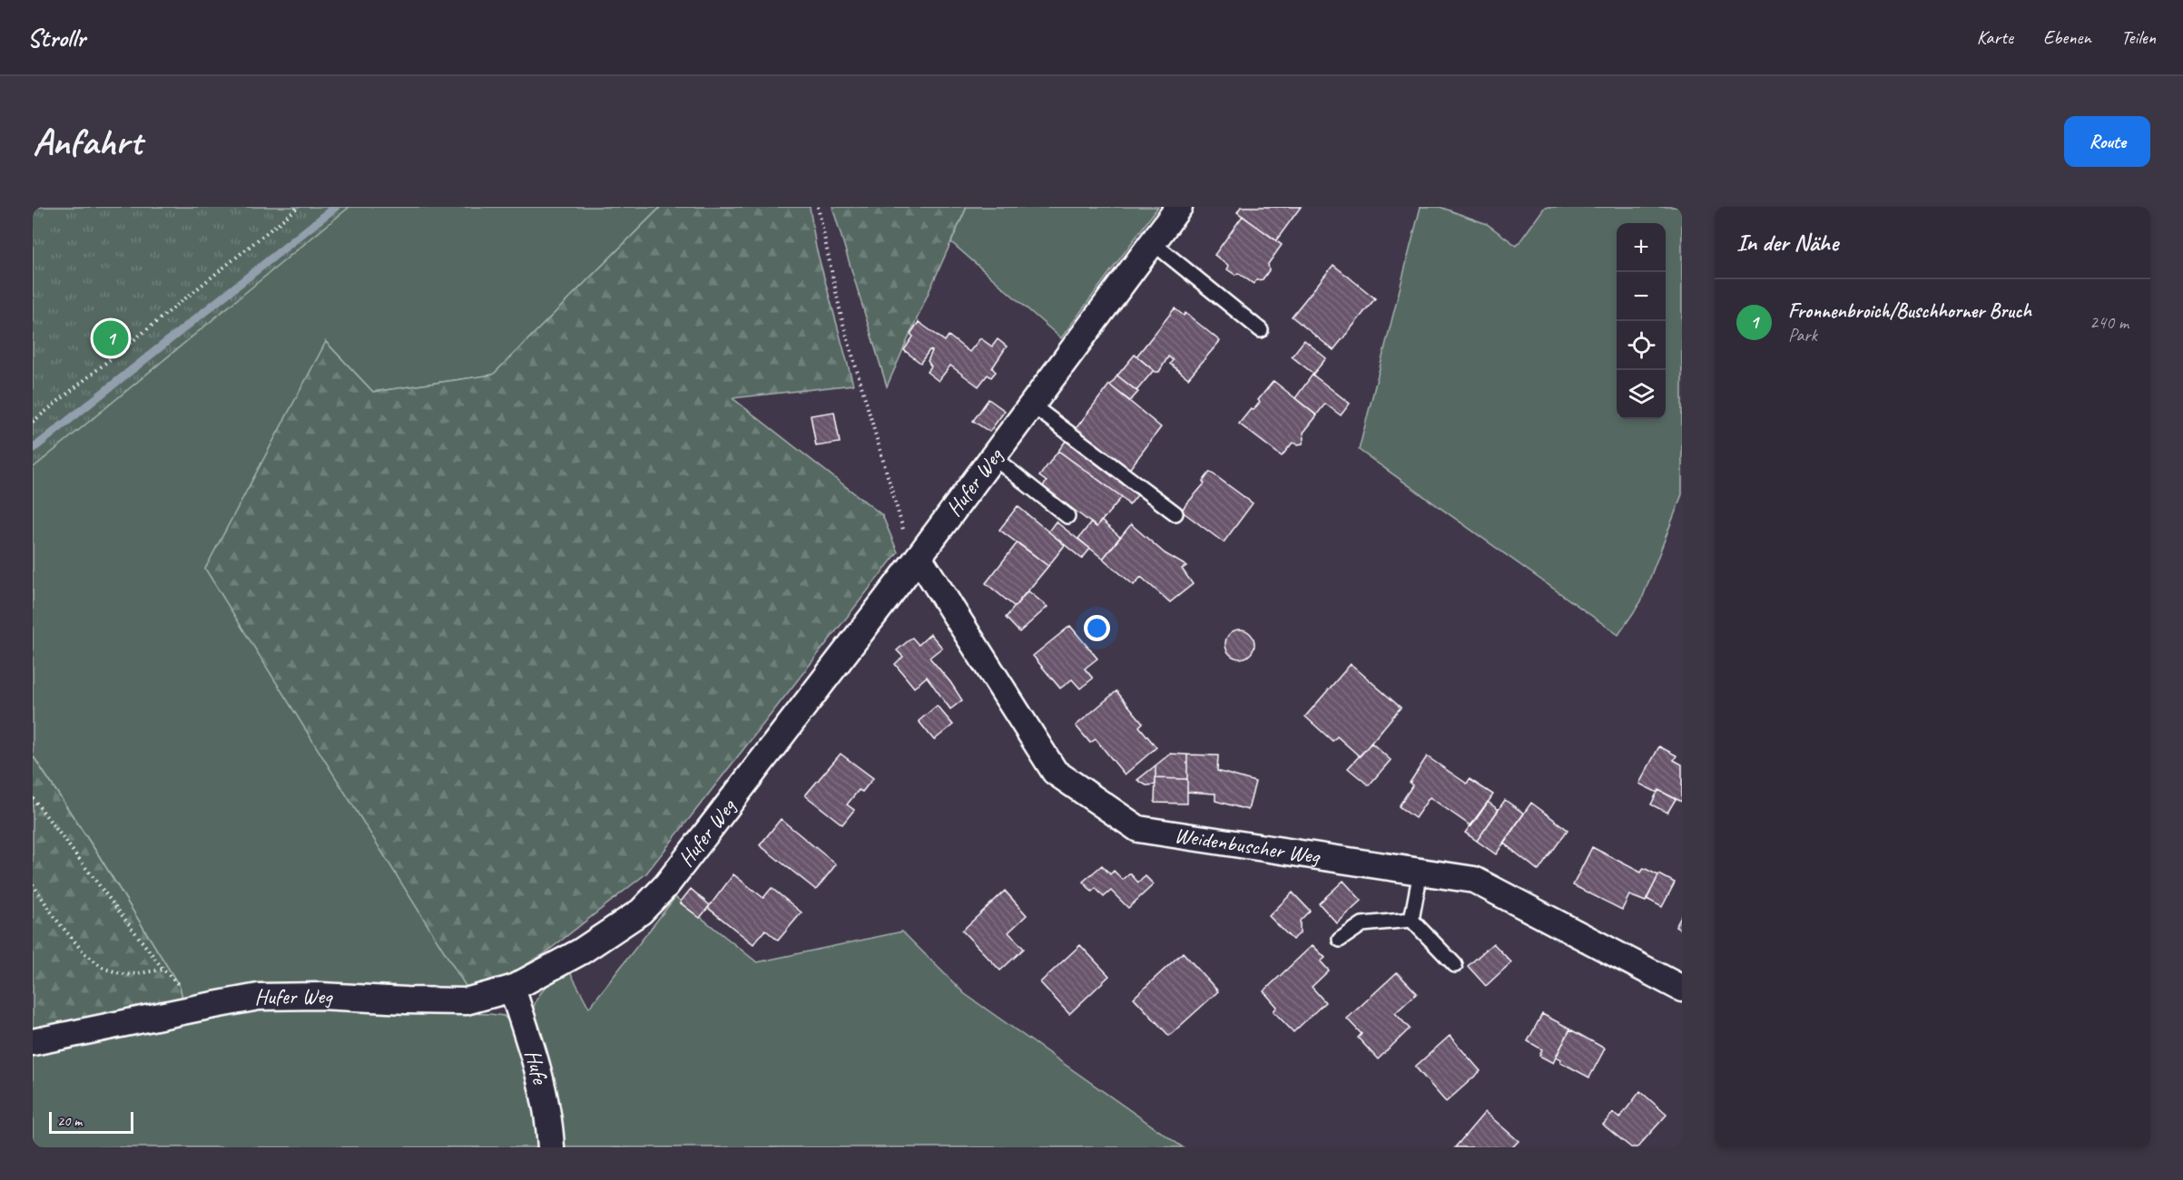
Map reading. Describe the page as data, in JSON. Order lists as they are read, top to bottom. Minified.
{"streets":{"street":["Hufer Weg","Weidenbuscher Weg","Hufe"]},"crossings":[["Hufer Weg","Weidenbuscher Weg"],["Hufer Weg","Hufe"]],"scale_bar":"20 m","page":{"header":"Strollr","nav":["Karte","Ebenen","Teilen"],"buttons":"Route","title":"Anfahrt","heading":"In der Nähe","map_buttons":["+","−"],"list":[{"mark":"1","name":"Fronnenbroich/Buschhorner Bruch","note":"Park","value":"240 m"}],"pins":"1","scale":"20 m"}}
